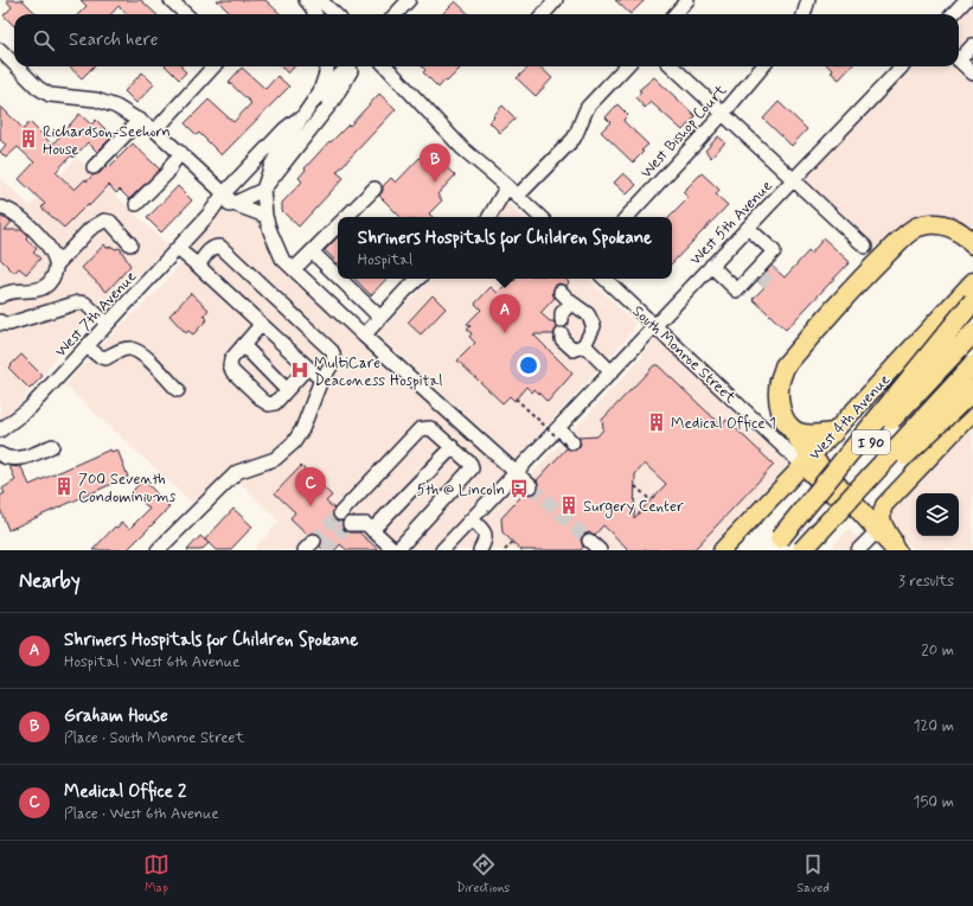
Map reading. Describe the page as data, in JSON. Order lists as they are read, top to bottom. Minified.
{"streets":{"highway":["I 90"],"main road":["South Monroe Street","West 4th Avenue"],"street":["West Bishop Court","West 5th Avenue","West 7th Avenue"]},"crossings":[["West 5th Avenue","West 7th Avenue"],["West 5th Avenue","South Monroe Street"],["South Monroe Street","West 4th Avenue"]],"places":{"building":["Richardson-Seehorn House","Medical Office 1","700 Seventh Condominiums","Surgery Center"],"hospital":["MultiCare Deaconess Hospital"],"bus stop":["5th @ Lincoln"]},"page":{"search":"Search here","pins":["B","A","C"],"popup":["Shriners Hospitals for Children Spokane","Hospital"],"heading":["Nearby","3 results"],"list":[{"mark":"A","name":"Shriners Hospitals for Children Spokane","note":"Hospital · West 6th Avenue","value":"20 m"},{"mark":"B","name":"Graham House","note":"Place · South Monroe Street","value":"120 m"},{"mark":"C","name":"Medical Office 2","note":"Place · West 6th Avenue","value":"150 m"}],"nav":["Map","Directions","Saved"]}}
